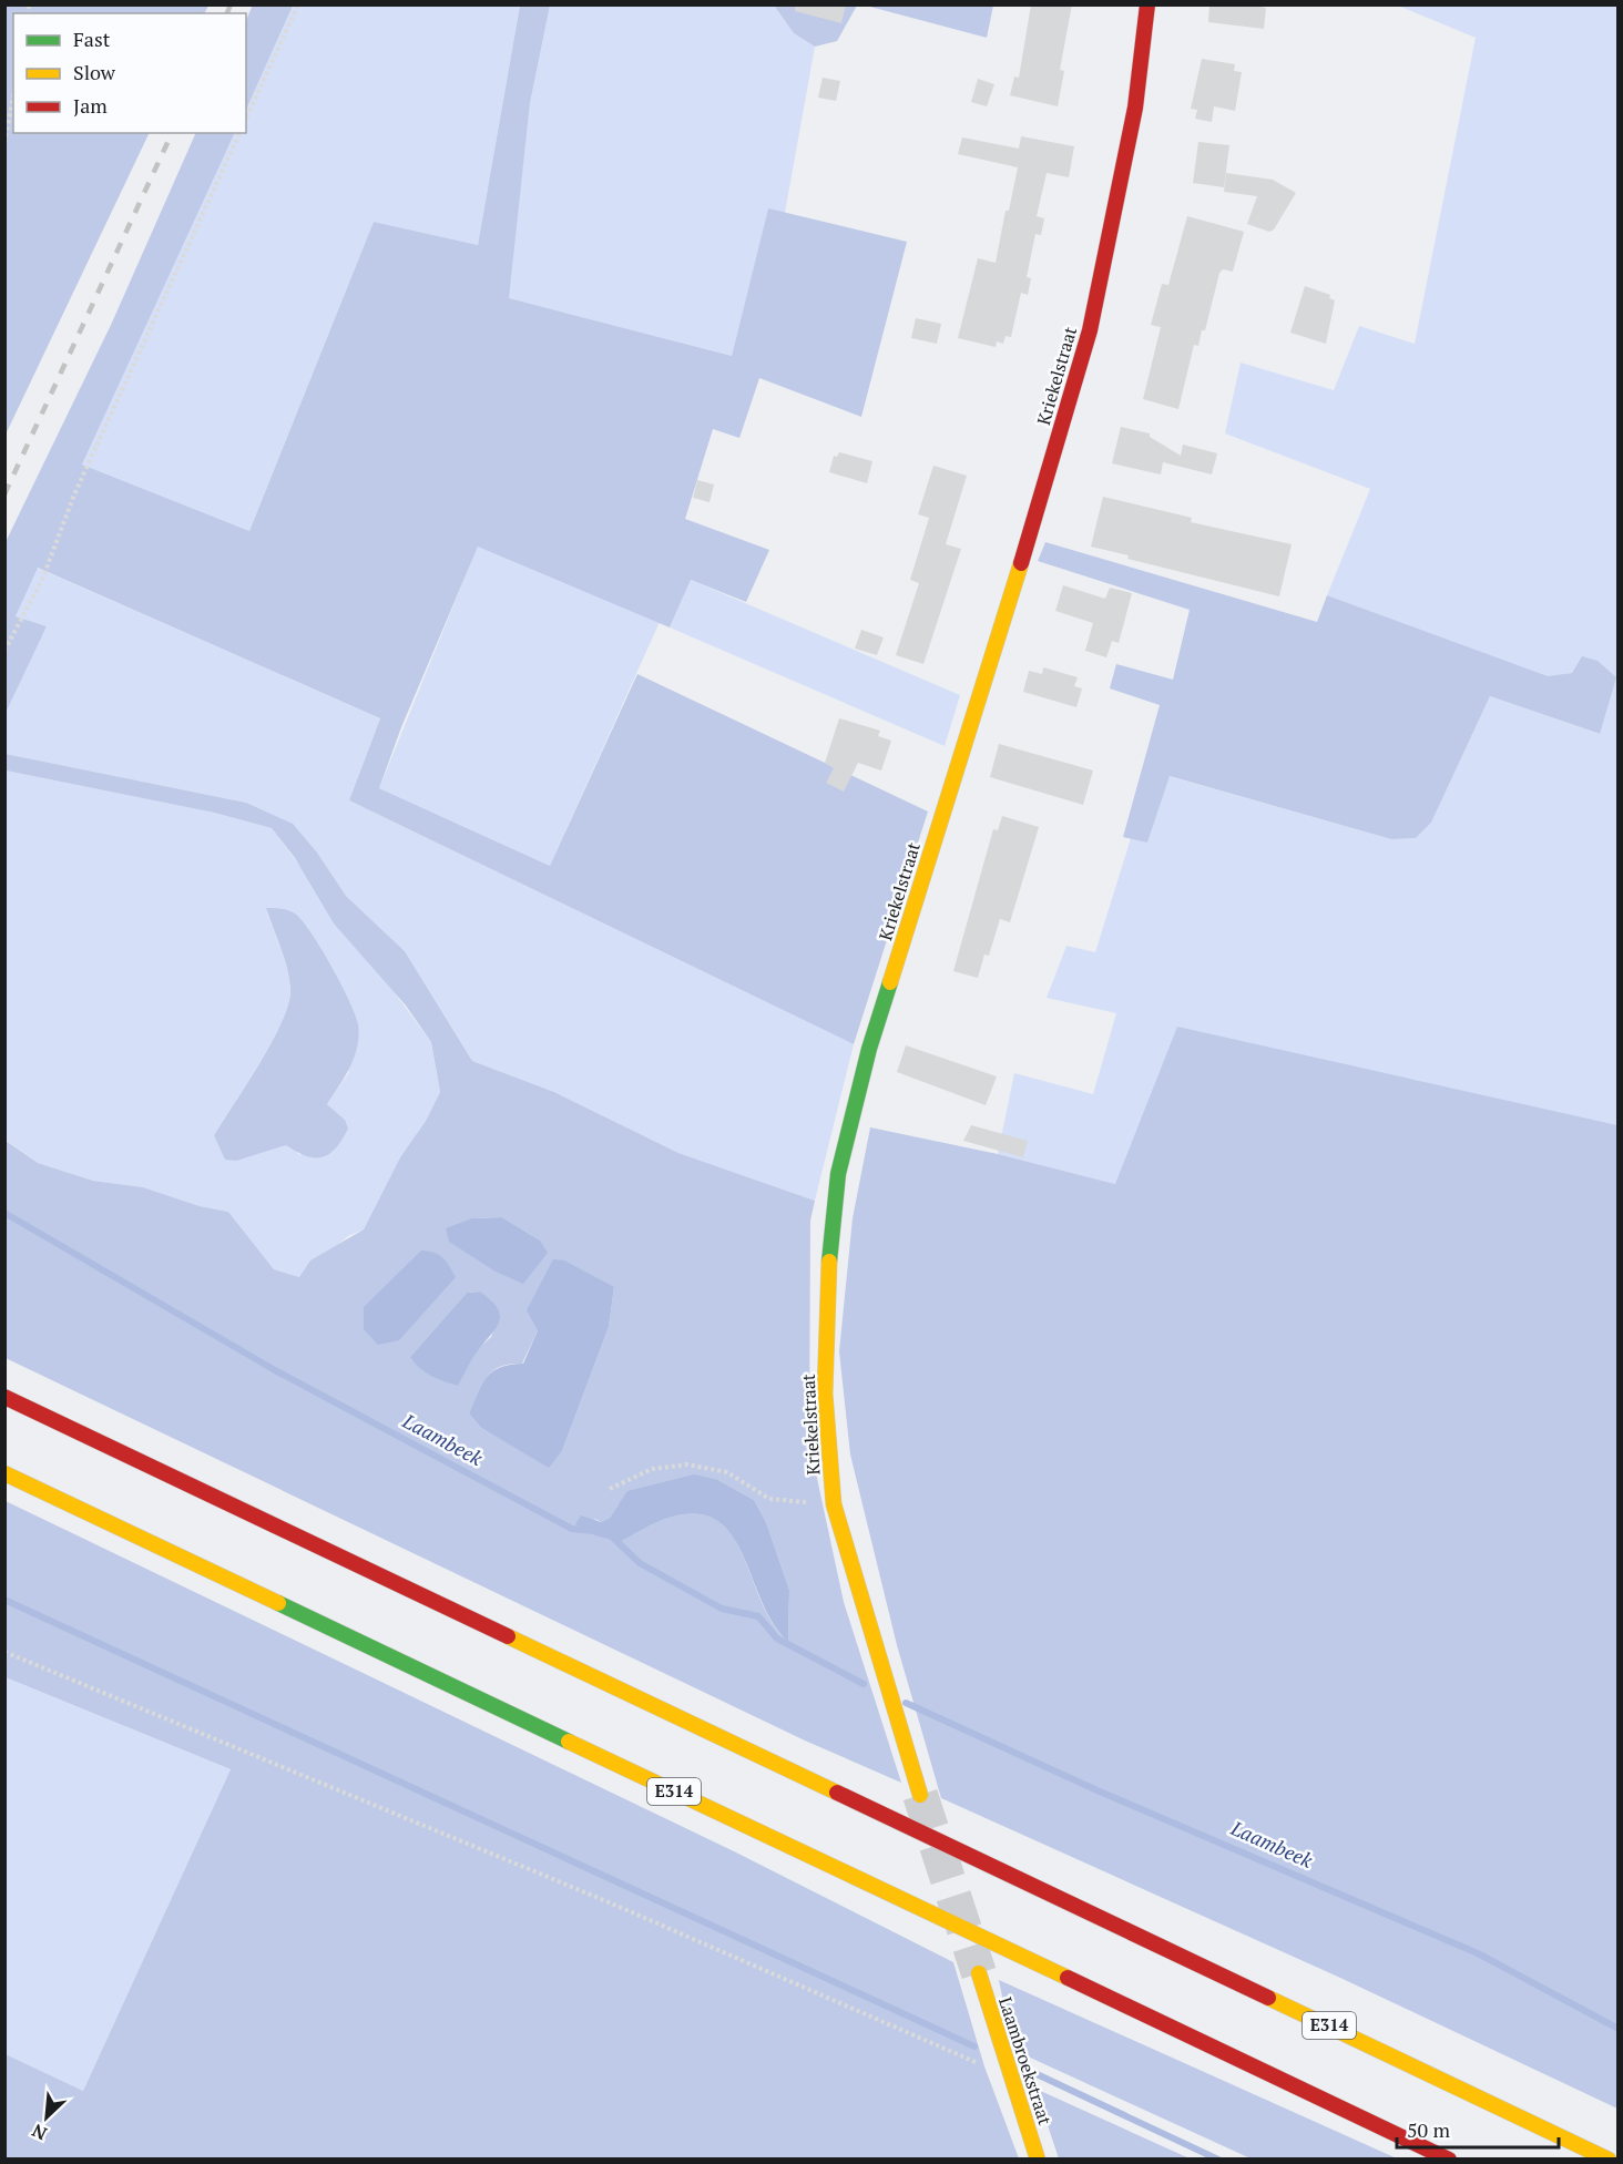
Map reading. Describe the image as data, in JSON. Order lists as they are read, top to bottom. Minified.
{"streets":{"main road":["Kriekelstraat","E314","Laambroekstraat"]},"water":["Laambeek"],"legend":["Fast","Slow","Jam"],"scale_bar":"50 m","north":"bottom left"}
